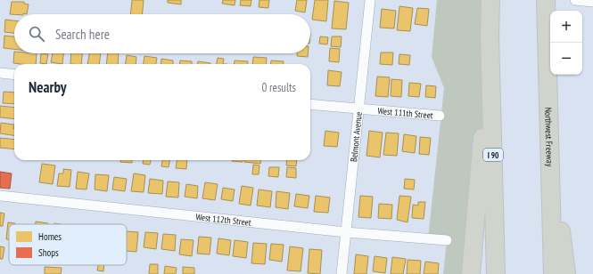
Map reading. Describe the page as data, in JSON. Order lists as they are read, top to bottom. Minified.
{"streets":{"highway":["Northwest Freeway","I 90"],"street":["West 111th Street","Belmont Avenue","West 112th Street"]},"crossings":[["West 111th Street","Belmont Avenue"],["Belmont Avenue","West 112th Street"]],"legend":["Homes","Shops"],"page":{"map_buttons":["+","−"],"search":"Search here","heading":["Nearby","0 results"]}}
